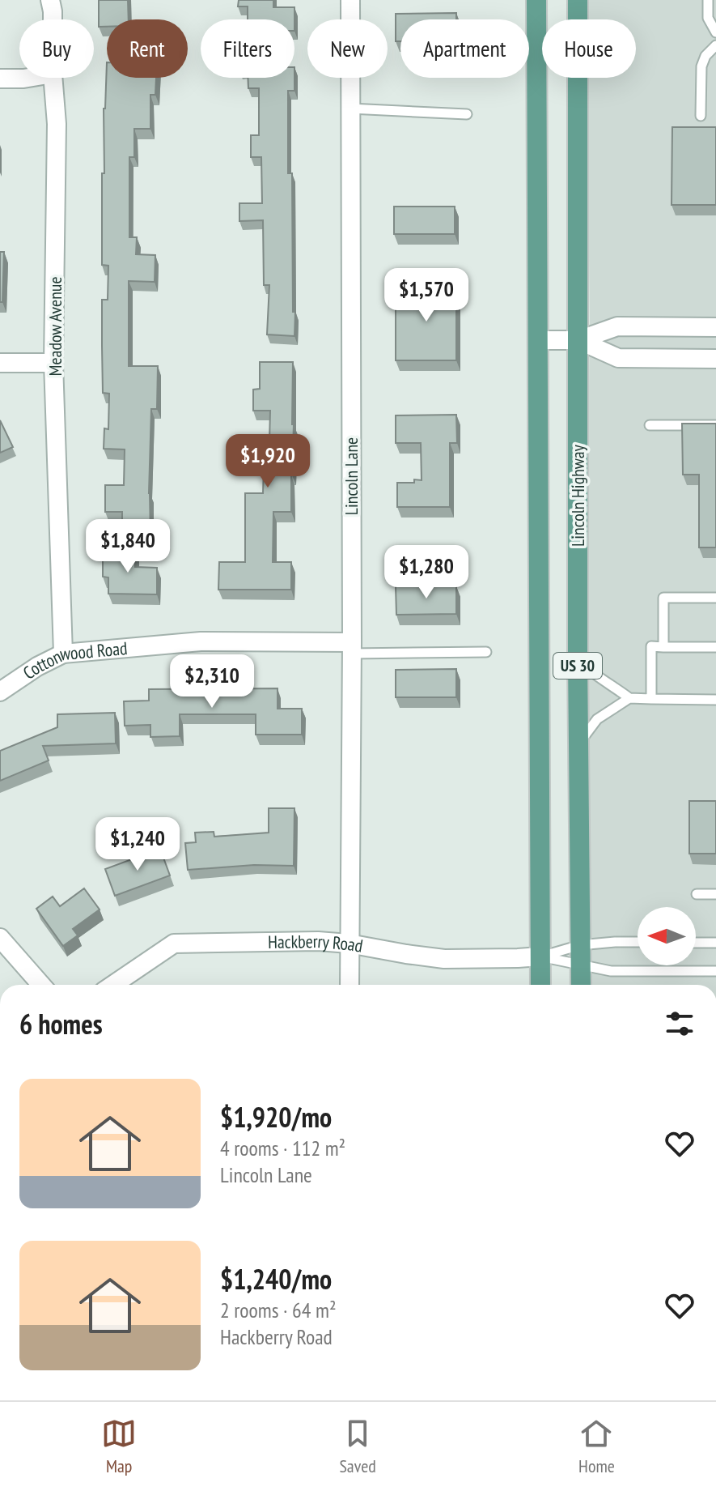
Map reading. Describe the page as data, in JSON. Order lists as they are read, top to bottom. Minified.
{"streets":{"main road":["Lincoln Highway","US 30"],"street":["Meadow Avenue","Lincoln Lane","Cottonwood Road","Hackberry Road"]},"crossings":[["Meadow Avenue","Cottonwood Road"],["Lincoln Lane","Cottonwood Road"],["Lincoln Lane","Hackberry Road"],["US 30","Hackberry Road"]],"north":"left","page":{"chip":["Buy","Rent","Filters","New","Apartment","House"],"price":["$1,570","$1,920","$1,840","$1,280","$2,310","$1,240"],"heading":"6 homes","list":[{"name":"$1,920/mo","note":"4 rooms · 112 m² · Lincoln Lane"},{"name":"$1,240/mo","note":"2 rooms · 64 m² · Hackberry Road"}],"tabs":["Map","Saved","Home"]}}
